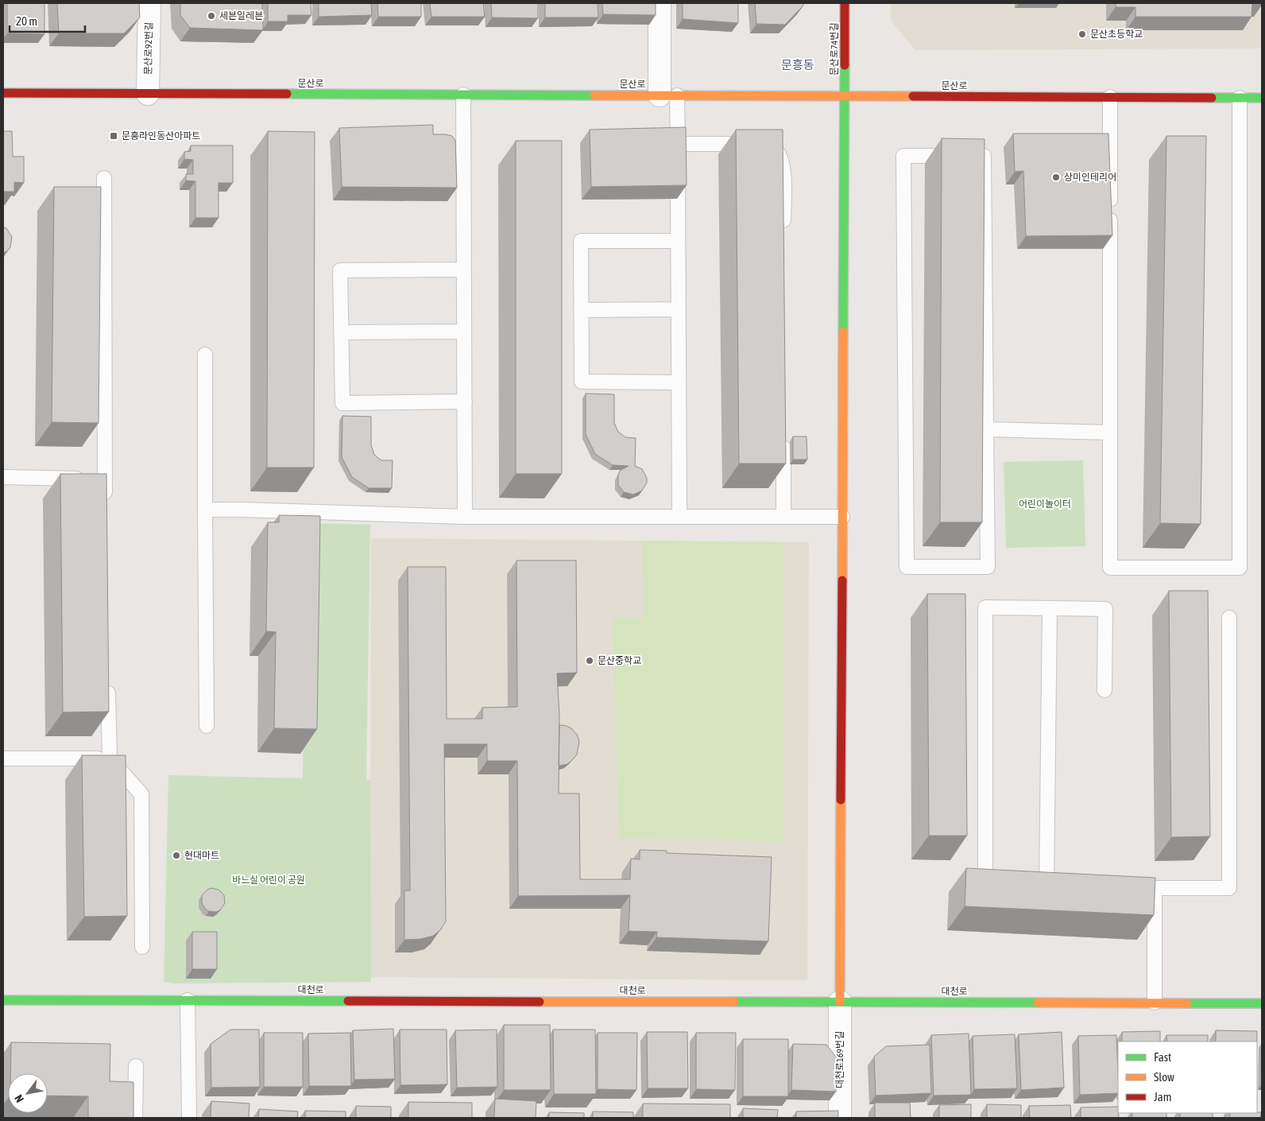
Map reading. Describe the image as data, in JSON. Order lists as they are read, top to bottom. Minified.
{"streets":{"street":["문산로92번길","문산로74번길","문산로","대천로","대천로169번길"]},"crossings":[["문산로92번길","문산로"],["문산로74번길","문산로"],["문산로74번길","대천로"],["문산로74번길","대천로169번길"],["대천로","대천로169번길"]],"districts":["문흥동"],"parks":["어린이놀이터","바느실 어린이 공원"],"places":{"other":["세븐일레븐","문산초등학교","상미인테리어","문산중학교","현대마트"],"transit":["문흥라인동산아파트"]},"legend":["Fast","Slow","Jam"],"scale_bar":"20 m","north":"bottom left"}
